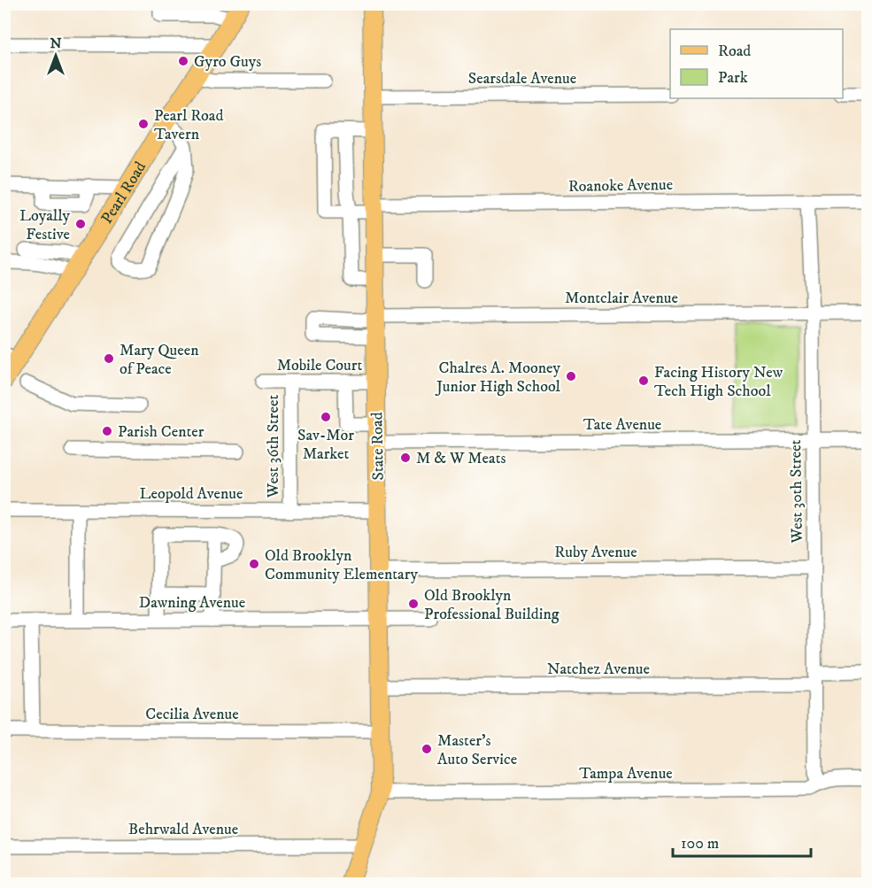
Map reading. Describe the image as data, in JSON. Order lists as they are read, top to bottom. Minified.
{"streets":{"main road":["Pearl Road","State Road"],"street":["Searsdale Avenue","Roanoke Avenue","Montclair Avenue","Mobile Court","Tate Avenue","West 36th Street","West 30th Street","Leopold Avenue","Ruby Avenue","Dawning Avenue","Natchez Avenue","Cecilia Avenue","Tampa Avenue","Behrwald Avenue"]},"crossings":[["Searsdale Avenue","State Road"],["Roanoke Avenue","State Road"],["Roanoke Avenue","West 30th Street"],["Montclair Avenue","State Road"],["Montclair Avenue","West 30th Street"],["Mobile Court","West 36th Street"],["Mobile Court","State Road"],["Tate Avenue","State Road"],["Tate Avenue","West 30th Street"],["West 36th Street","Leopold Avenue"],["State Road","Leopold Avenue"],["State Road","Ruby Avenue"],["State Road","Dawning Avenue"],["State Road","Natchez Avenue"],["State Road","Cecilia Avenue"],["State Road","Tampa Avenue"],["State Road","Behrwald Avenue"],["West 30th Street","Ruby Avenue"],["West 30th Street","Natchez Avenue"],["West 30th Street","Tampa Avenue"]],"places":["Gyro Guys","Pearl Road Tavern","Loyally Festive","Mary Queen of Peace","Chalres A. Mooney Junior High School","Facing History New Tech High School","Sav-Mor Market","Parish Center","M & W Meats","Old Brooklyn Community Elementary","Old Brooklyn Professional Building","Master's Auto Service"],"legend":["Road","Park"],"scale_bar":"100 m","north":"top"}
